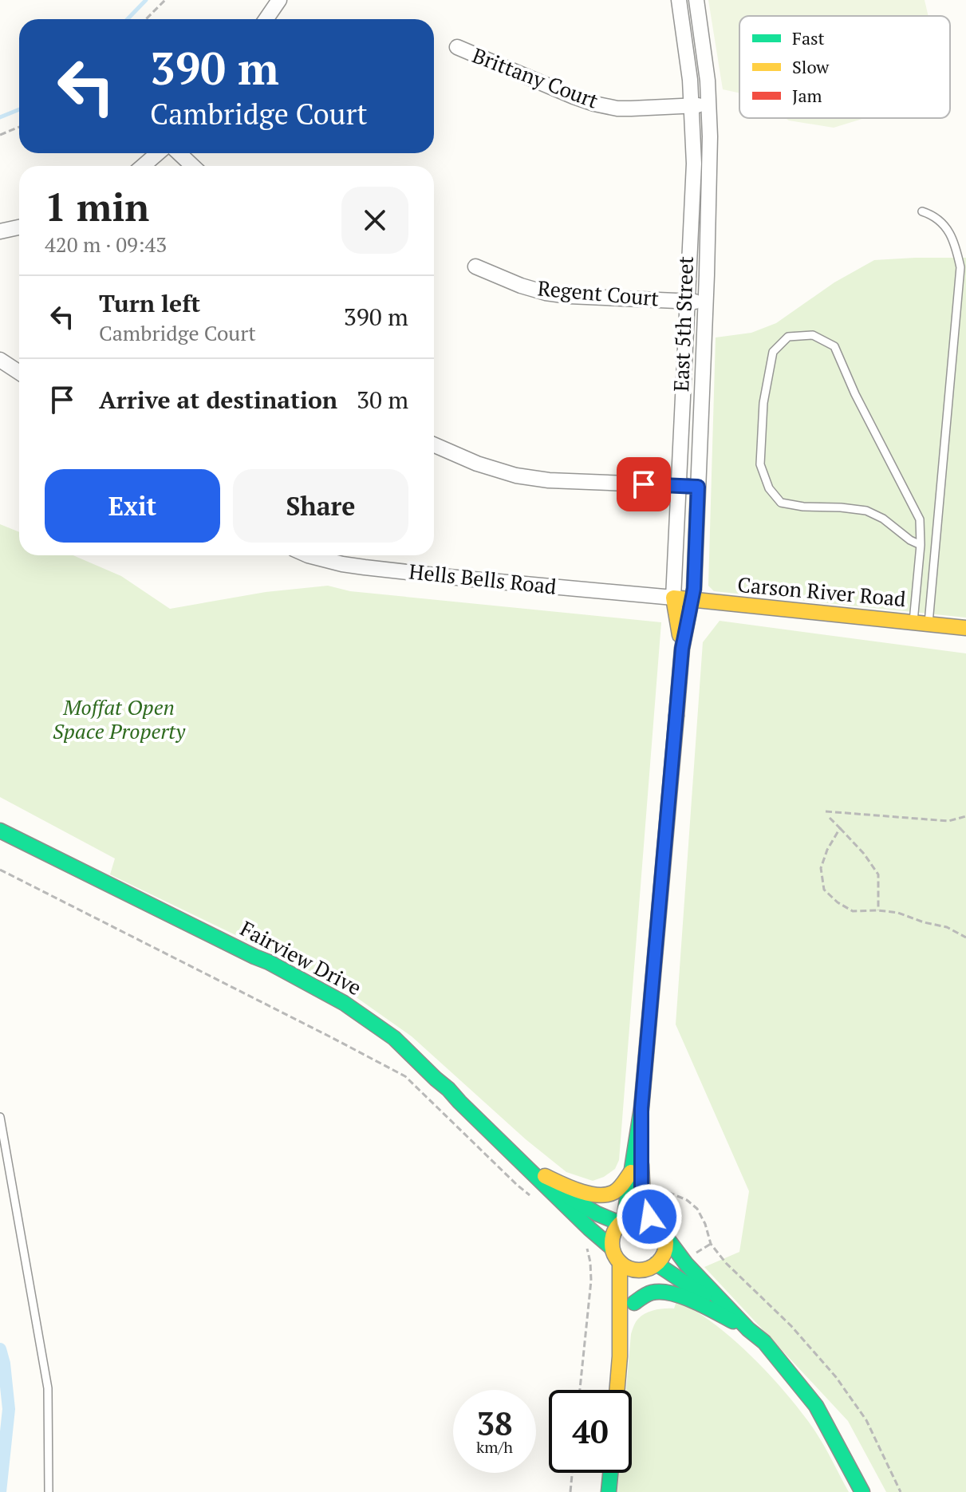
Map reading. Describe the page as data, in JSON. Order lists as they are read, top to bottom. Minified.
{"streets":{"main road":["East 5th Street","Carson River Road","Fairview Drive"],"street":["Brittany Court","Regent Court","Hells Bells Road"]},"crossings":[["Brittany Court","East 5th Street"],["Regent Court","East 5th Street"],["East 5th Street","Hells Bells Road"],["East 5th Street","Carson River Road"],["East 5th Street","Fairview Drive"],["Hells Bells Road","Carson River Road"]],"parks":["Moffat Open Space Property"],"legend":["Fast","Slow","Jam"],"page":{"turn":["390 m","Cambridge Court"],"heading":["1 min","420 m · 09:43"],"list":[{"name":"Turn left","note":"Cambridge Court","value":"390 m"},{"name":"Arrive at destination","value":"30 m"}],"buttons":["Exit","Share"],"speed":"38 km/h","limit":"40"}}
